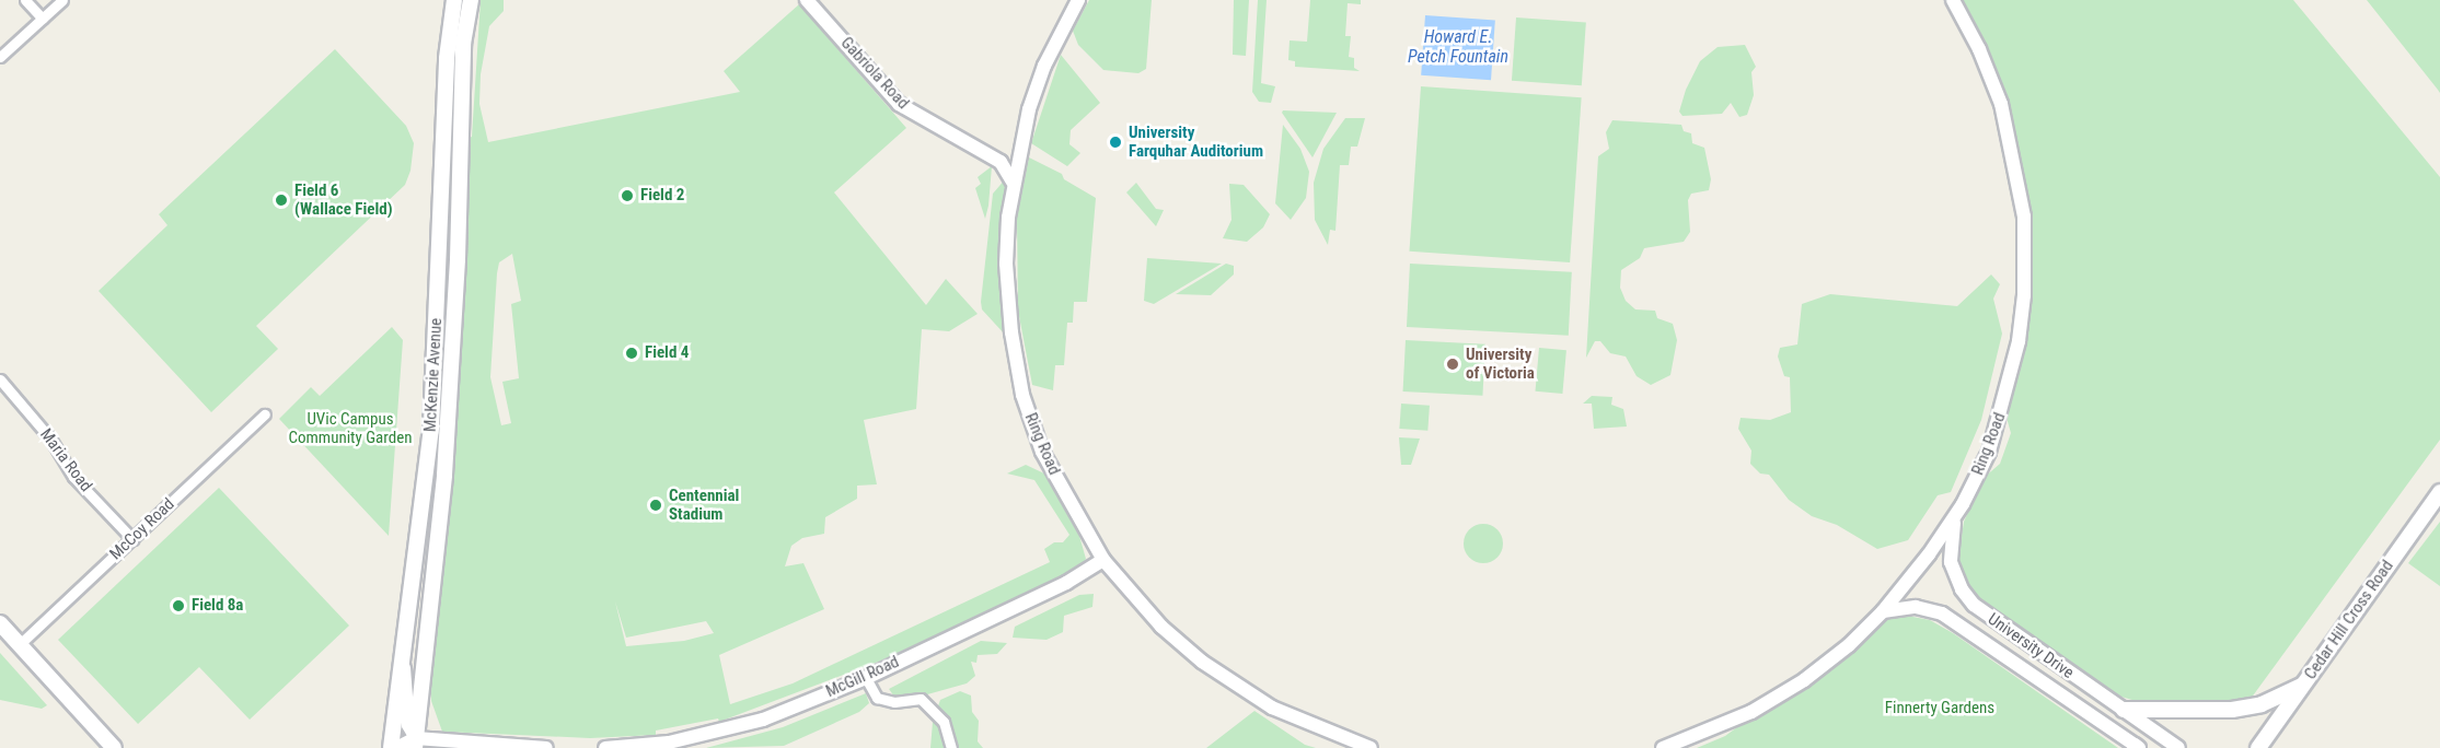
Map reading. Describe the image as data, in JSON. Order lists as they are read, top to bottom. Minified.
{"streets":{"main road":["McKenzie Avenue","Cedar Hill Cross Road"],"street":["Gabriola Road","Ring Road","Maria Road","McCoy Road","University Drive","McGill Road"]},"crossings":[["Gabriola Road","Ring Road"],["Ring Road","University Drive"],["Ring Road","McGill Road"],["Maria Road","McCoy Road"]],"water":["Howard E. Petch Fountain"],"parks":["UVic Campus Community Garden","Finnerty Gardens"],"places":["University Farquhar Auditorium","Field 2","Field 6 (Wallace Field)","Field 4","University of Victoria","Centennial Stadium","Field 8a"]}
